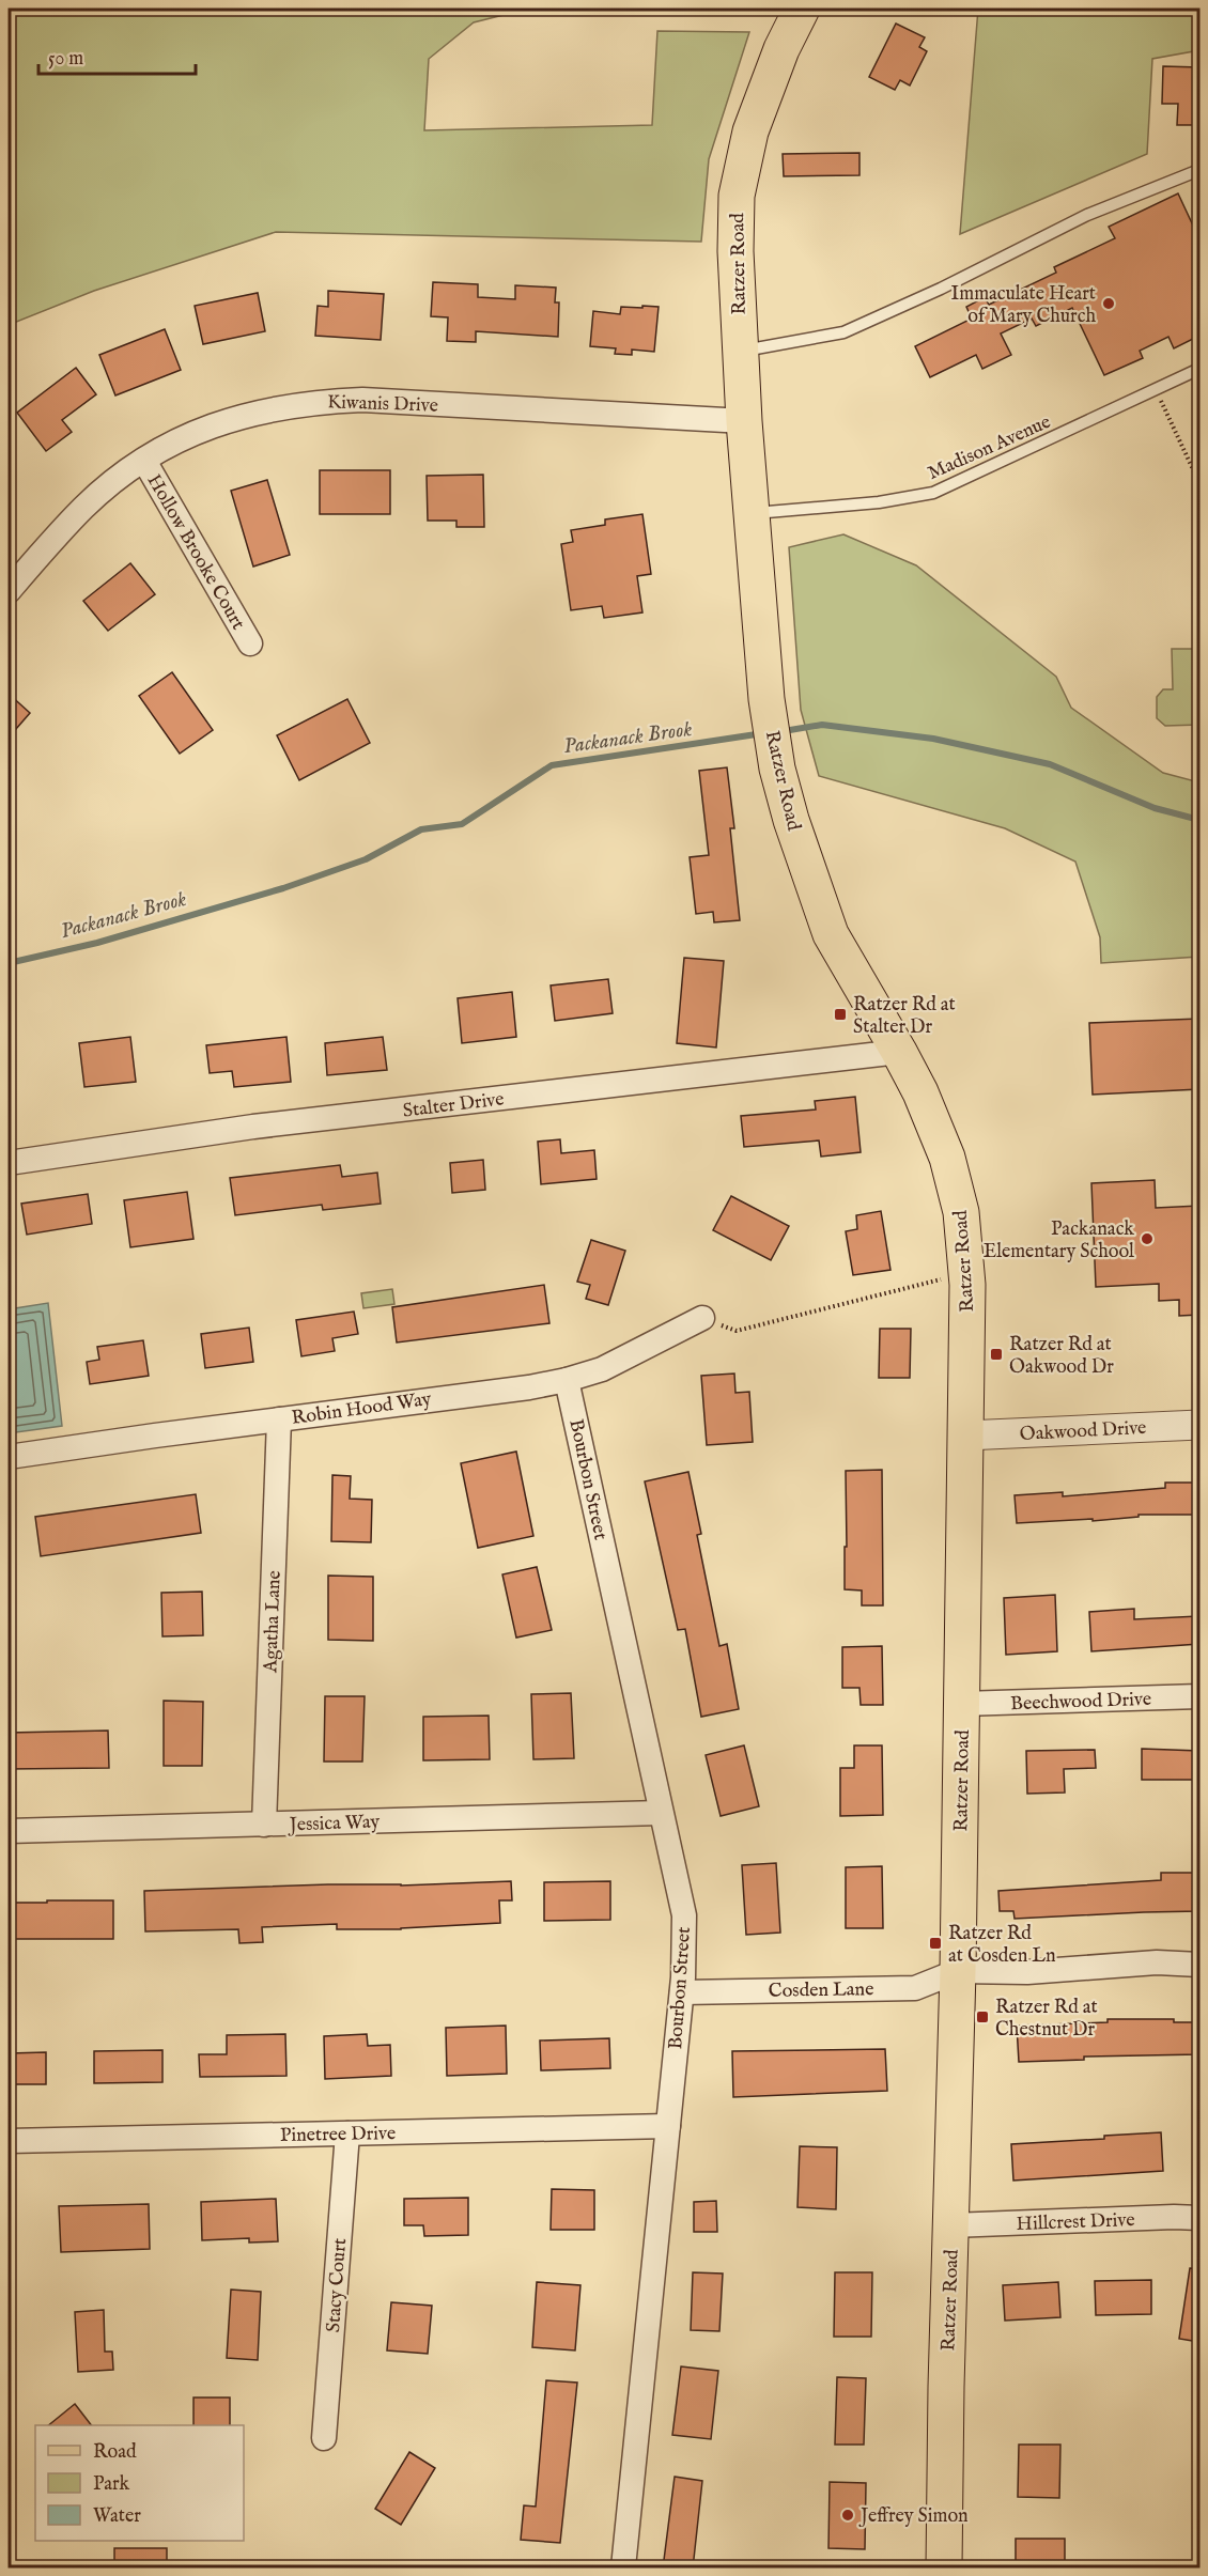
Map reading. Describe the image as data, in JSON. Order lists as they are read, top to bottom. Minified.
{"streets":{"main road":["Ratzer Road"],"street":["Kiwanis Drive","Hollow Brooke Court","Stalter Drive","Robin Hood Way","Oakwood Drive","Bourbon Street","Agatha Lane","Beechwood Drive","Jessica Way","Cosden Lane","Pinetree Drive","Hillcrest Drive","Stacy Court"],"lane":["Madison Avenue"]},"crossings":[["Ratzer Road","Kiwanis Drive"],["Ratzer Road","Madison Avenue"],["Ratzer Road","Stalter Drive"],["Ratzer Road","Oakwood Drive"],["Ratzer Road","Beechwood Drive"],["Ratzer Road","Cosden Lane"],["Ratzer Road","Hillcrest Drive"],["Kiwanis Drive","Hollow Brooke Court"],["Robin Hood Way","Bourbon Street"],["Robin Hood Way","Agatha Lane"],["Bourbon Street","Jessica Way"],["Bourbon Street","Cosden Lane"],["Bourbon Street","Pinetree Drive"],["Agatha Lane","Jessica Way"],["Pinetree Drive","Stacy Court"]],"water":["Packanack Brook"],"places":{"other":["Immaculate Heart of Mary Church","Packanack Elementary School","Jeffrey Simon"],"transit":["Ratzer Rd at Stalter Dr","Ratzer Rd at Oakwood Dr","Ratzer Rd at Cosden Ln","Ratzer Rd at Chestnut Dr"]},"legend":["Road","Park","Water"],"scale_bar":"50 m"}
